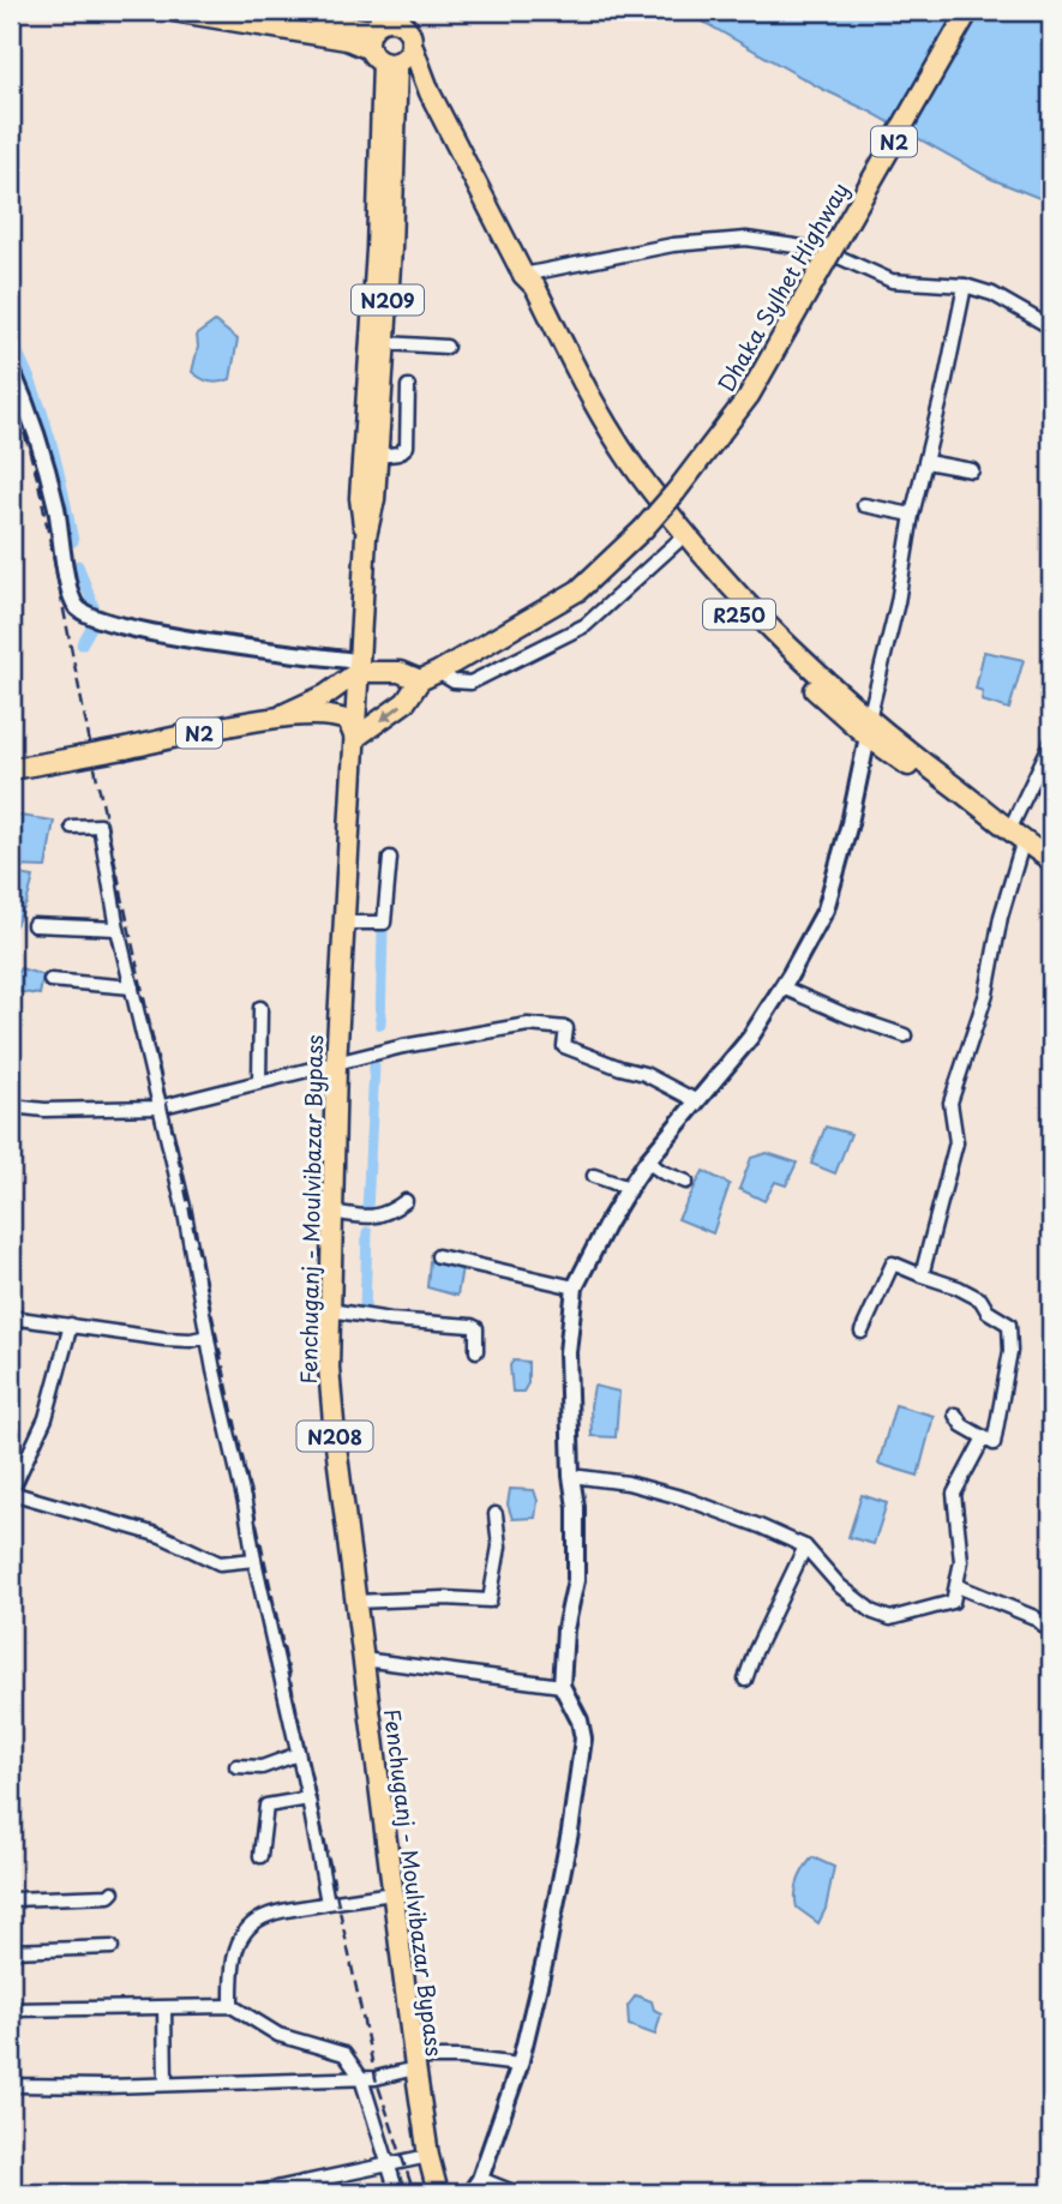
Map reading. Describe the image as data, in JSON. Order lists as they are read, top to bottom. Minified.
{"streets":{"main road":["N2","Dhaka Sylhet Highway","N209","R250","Fenchuganj - Moulvibazar Bypass","N208"]},"crossings":[["N2","Dhaka Sylhet Highway"],["N2","N209"],["N2","Fenchuganj - Moulvibazar Bypass"],["N209","R250"],["N209","Fenchuganj - Moulvibazar Bypass"]]}
